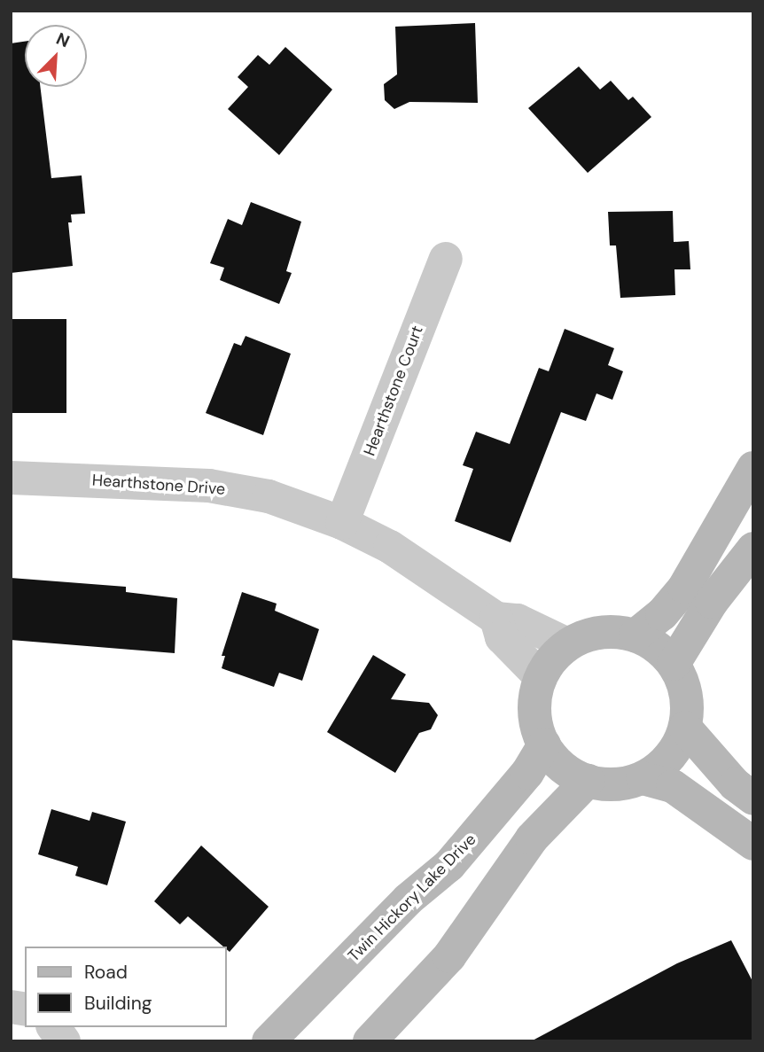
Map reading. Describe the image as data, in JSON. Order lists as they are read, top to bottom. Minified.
{"streets":{"street":["Hearthstone Court","Hearthstone Drive","Twin Hickory Lake Drive"]},"crossings":[["Hearthstone Court","Hearthstone Drive"],["Hearthstone Drive","Twin Hickory Lake Drive"]],"legend":["Road","Building"],"north":"top right"}
